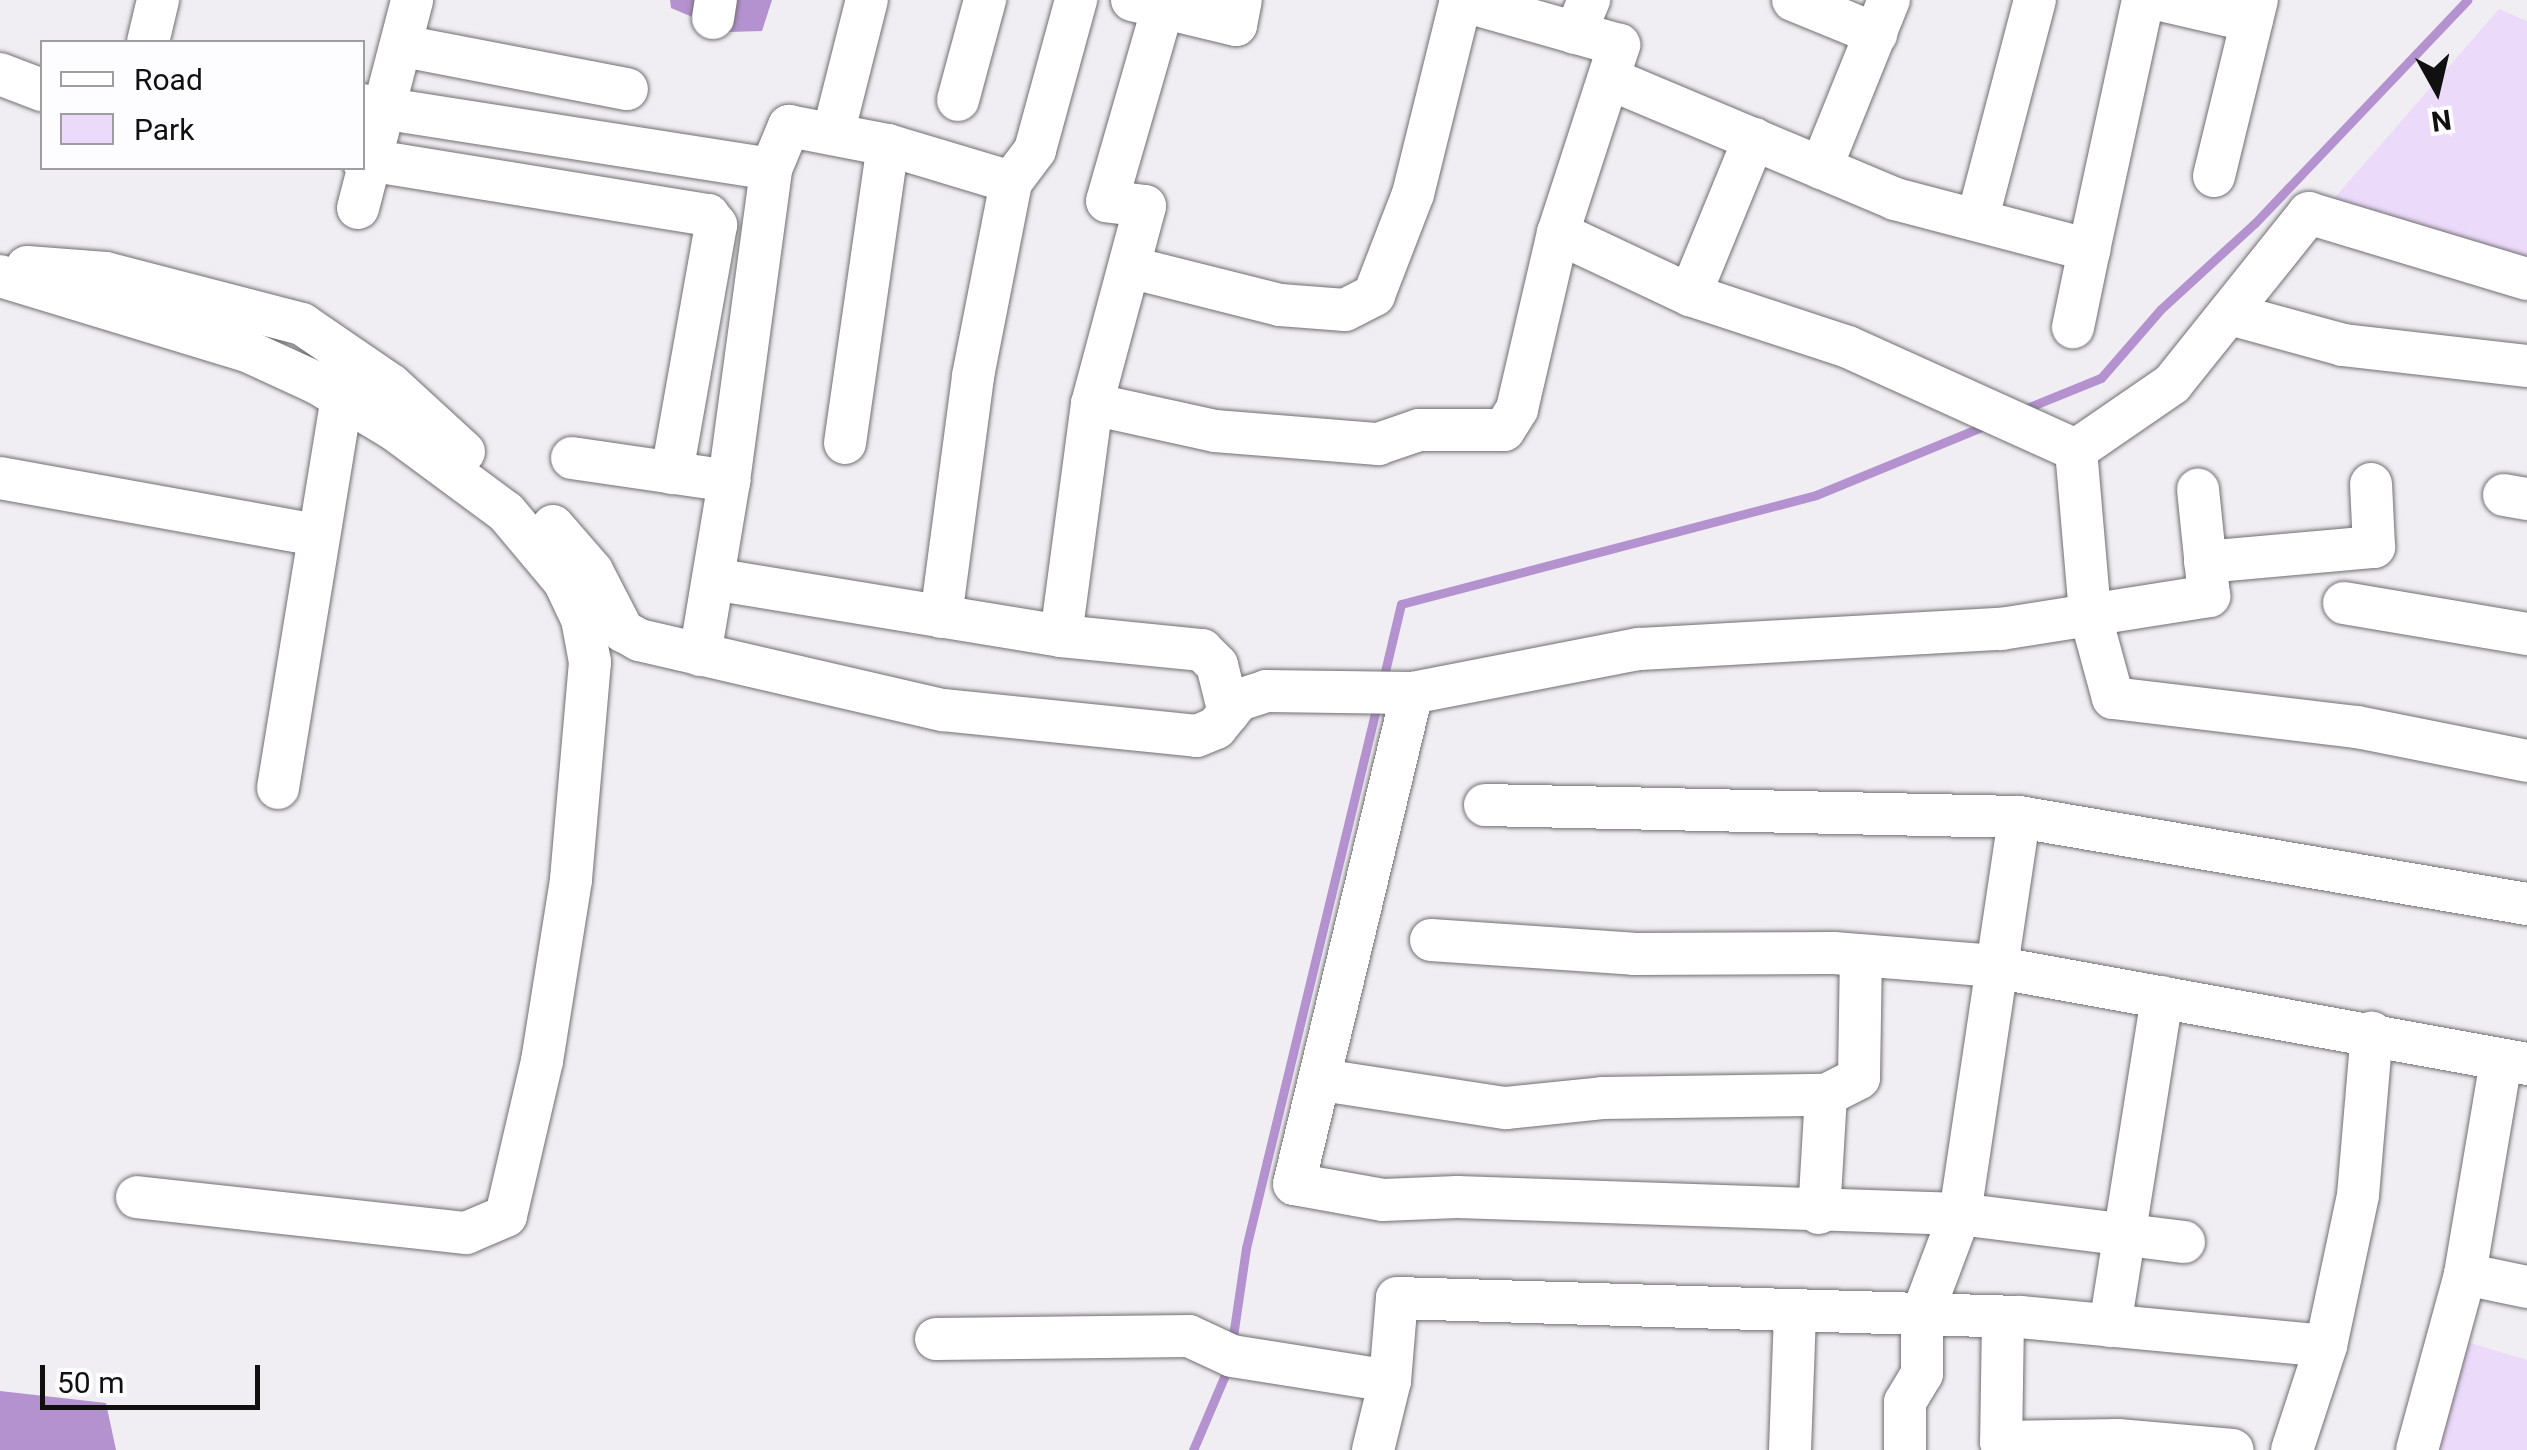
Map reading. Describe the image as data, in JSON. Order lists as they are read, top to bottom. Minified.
{"legend":["Road","Park"],"scale_bar":"50 m","north":"bottom"}
